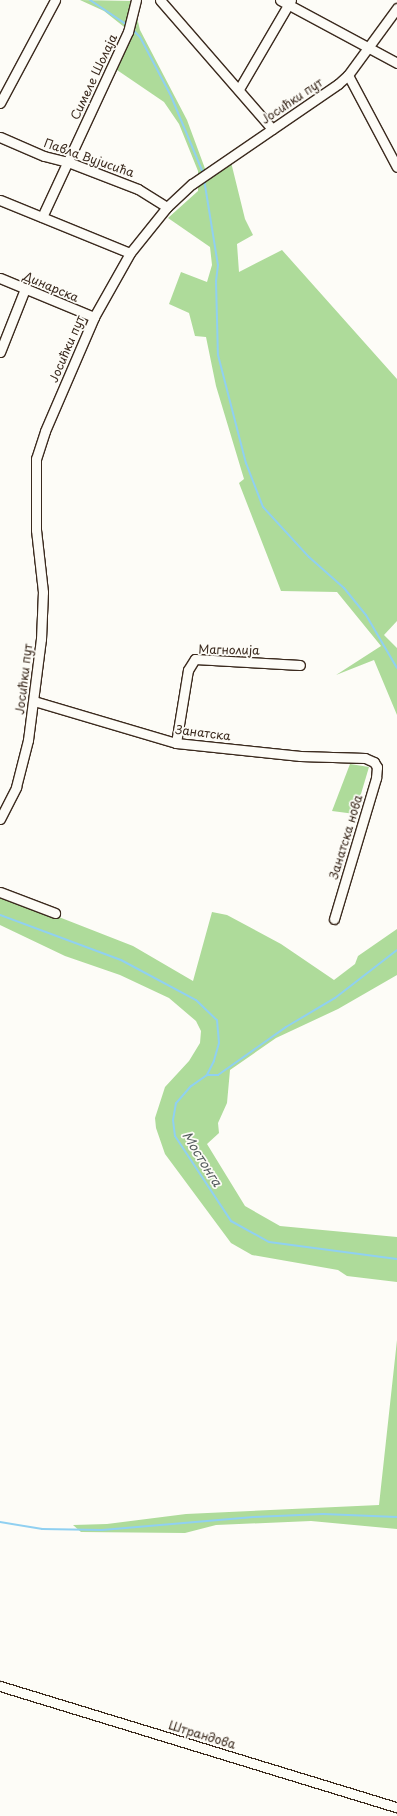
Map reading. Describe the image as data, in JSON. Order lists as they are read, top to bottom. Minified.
{"streets":{"street":["Симеле Шолаја","Јосићки пут","Павла Вујисића","Динарска","Магнолија","Занатска","Занатска нова","Штрандова"]},"crossings":[["Симеле Шолаја","Павла Вујисића"],["Јосићки пут","Павла Вујисића"],["Јосићки пут","Динарска"],["Јосићки пут","Занатска"],["Магнолија","Занатска"],["Занатска","Занатска нова"]],"water":["Мостонга"]}
